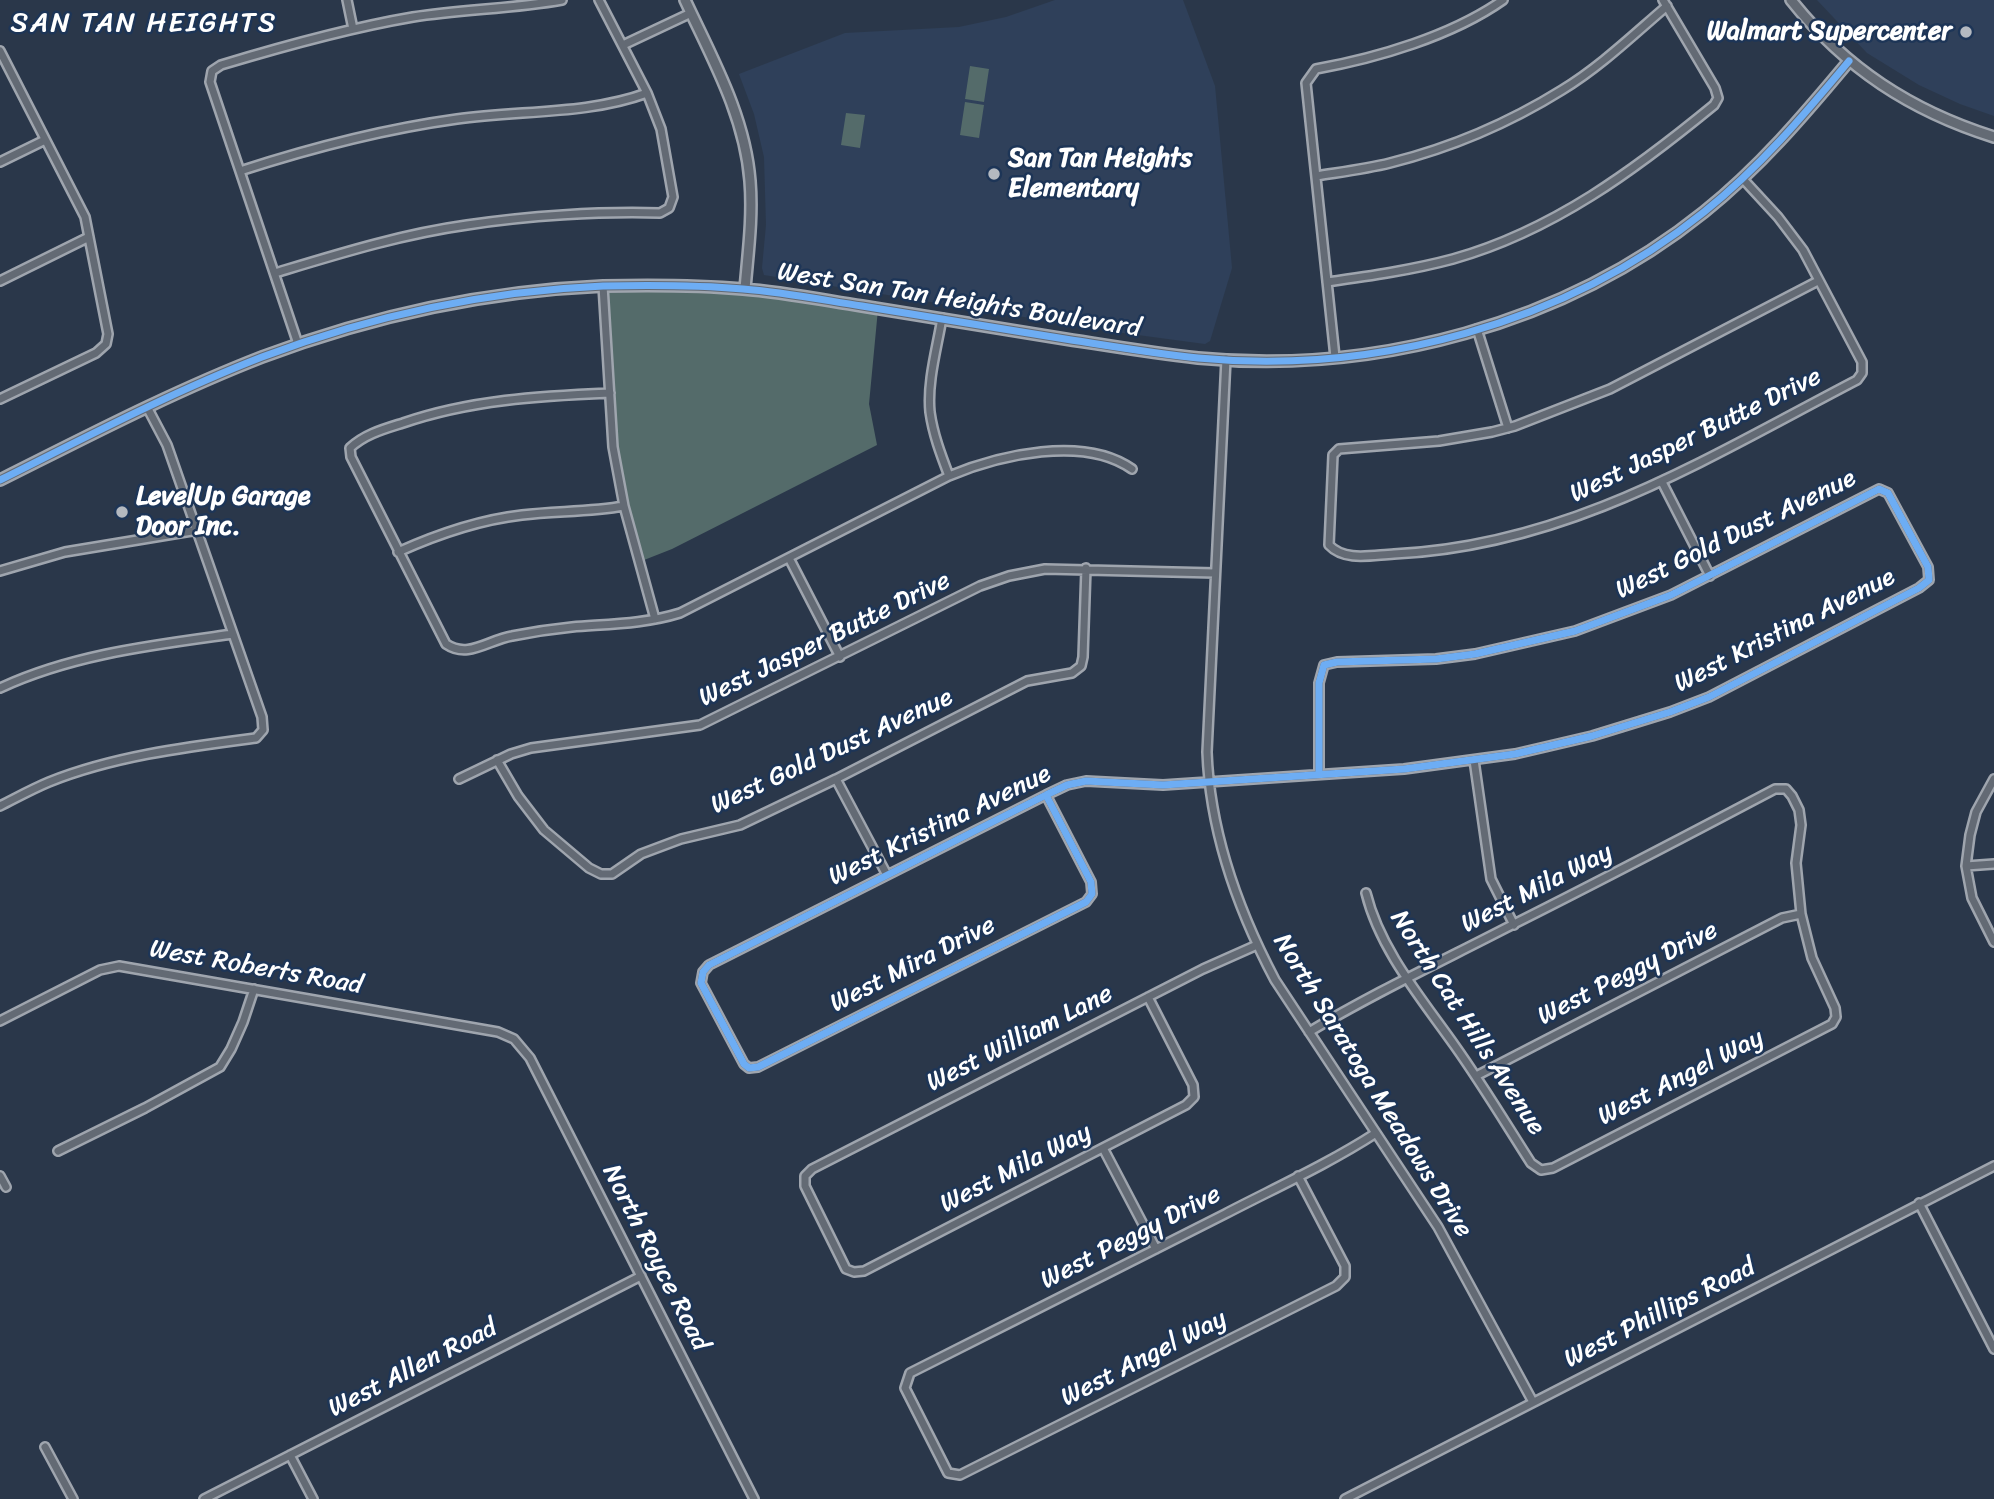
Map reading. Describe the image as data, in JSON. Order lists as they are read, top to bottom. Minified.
{"streets":{"street":["West San Tan Heights Boulevard","West Jasper Butte Drive","West Gold Dust Avenue","West Kristina Avenue","West Mila Way","West Mira Drive","West Roberts Road","West Peggy Drive","North Cat Hills Avenue","West William Lane","West Angel Way","North Saratoga Meadows Drive","North Royce Road","West Phillips Road","West Allen Road"]},"crossings":[["West San Tan Heights Boulevard","North Saratoga Meadows Drive"],["West Jasper Butte Drive","West Gold Dust Avenue"],["West Jasper Butte Drive","North Saratoga Meadows Drive"],["West Gold Dust Avenue","West Kristina Avenue"],["West Kristina Avenue","West Mira Drive"],["West Kristina Avenue","North Saratoga Meadows Drive"],["West Mila Way","West Peggy Drive"],["West Mila Way","North Cat Hills Avenue"],["West Mila Way","West William Lane"],["West Mila Way","West Angel Way"],["West Mila Way","North Saratoga Meadows Drive"],["West Roberts Road","North Royce Road"],["West Peggy Drive","North Cat Hills Avenue"],["West Peggy Drive","West Angel Way"],["West Peggy Drive","North Saratoga Meadows Drive"],["North Cat Hills Avenue","West Angel Way"],["West William Lane","North Saratoga Meadows Drive"],["North Saratoga Meadows Drive","West Phillips Road"],["North Royce Road","West Allen Road"]],"districts":["SAN TAN HEIGHTS"],"places":["Walmart Supercenter","San Tan Heights Elementary","LevelUp Garage Door Inc."]}
